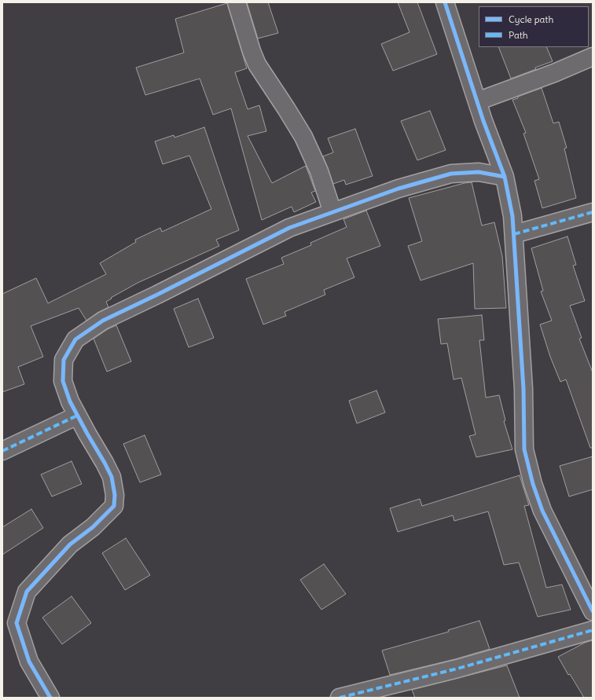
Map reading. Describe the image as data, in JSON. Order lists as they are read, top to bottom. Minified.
{"legend":["Cycle path","Path"]}
